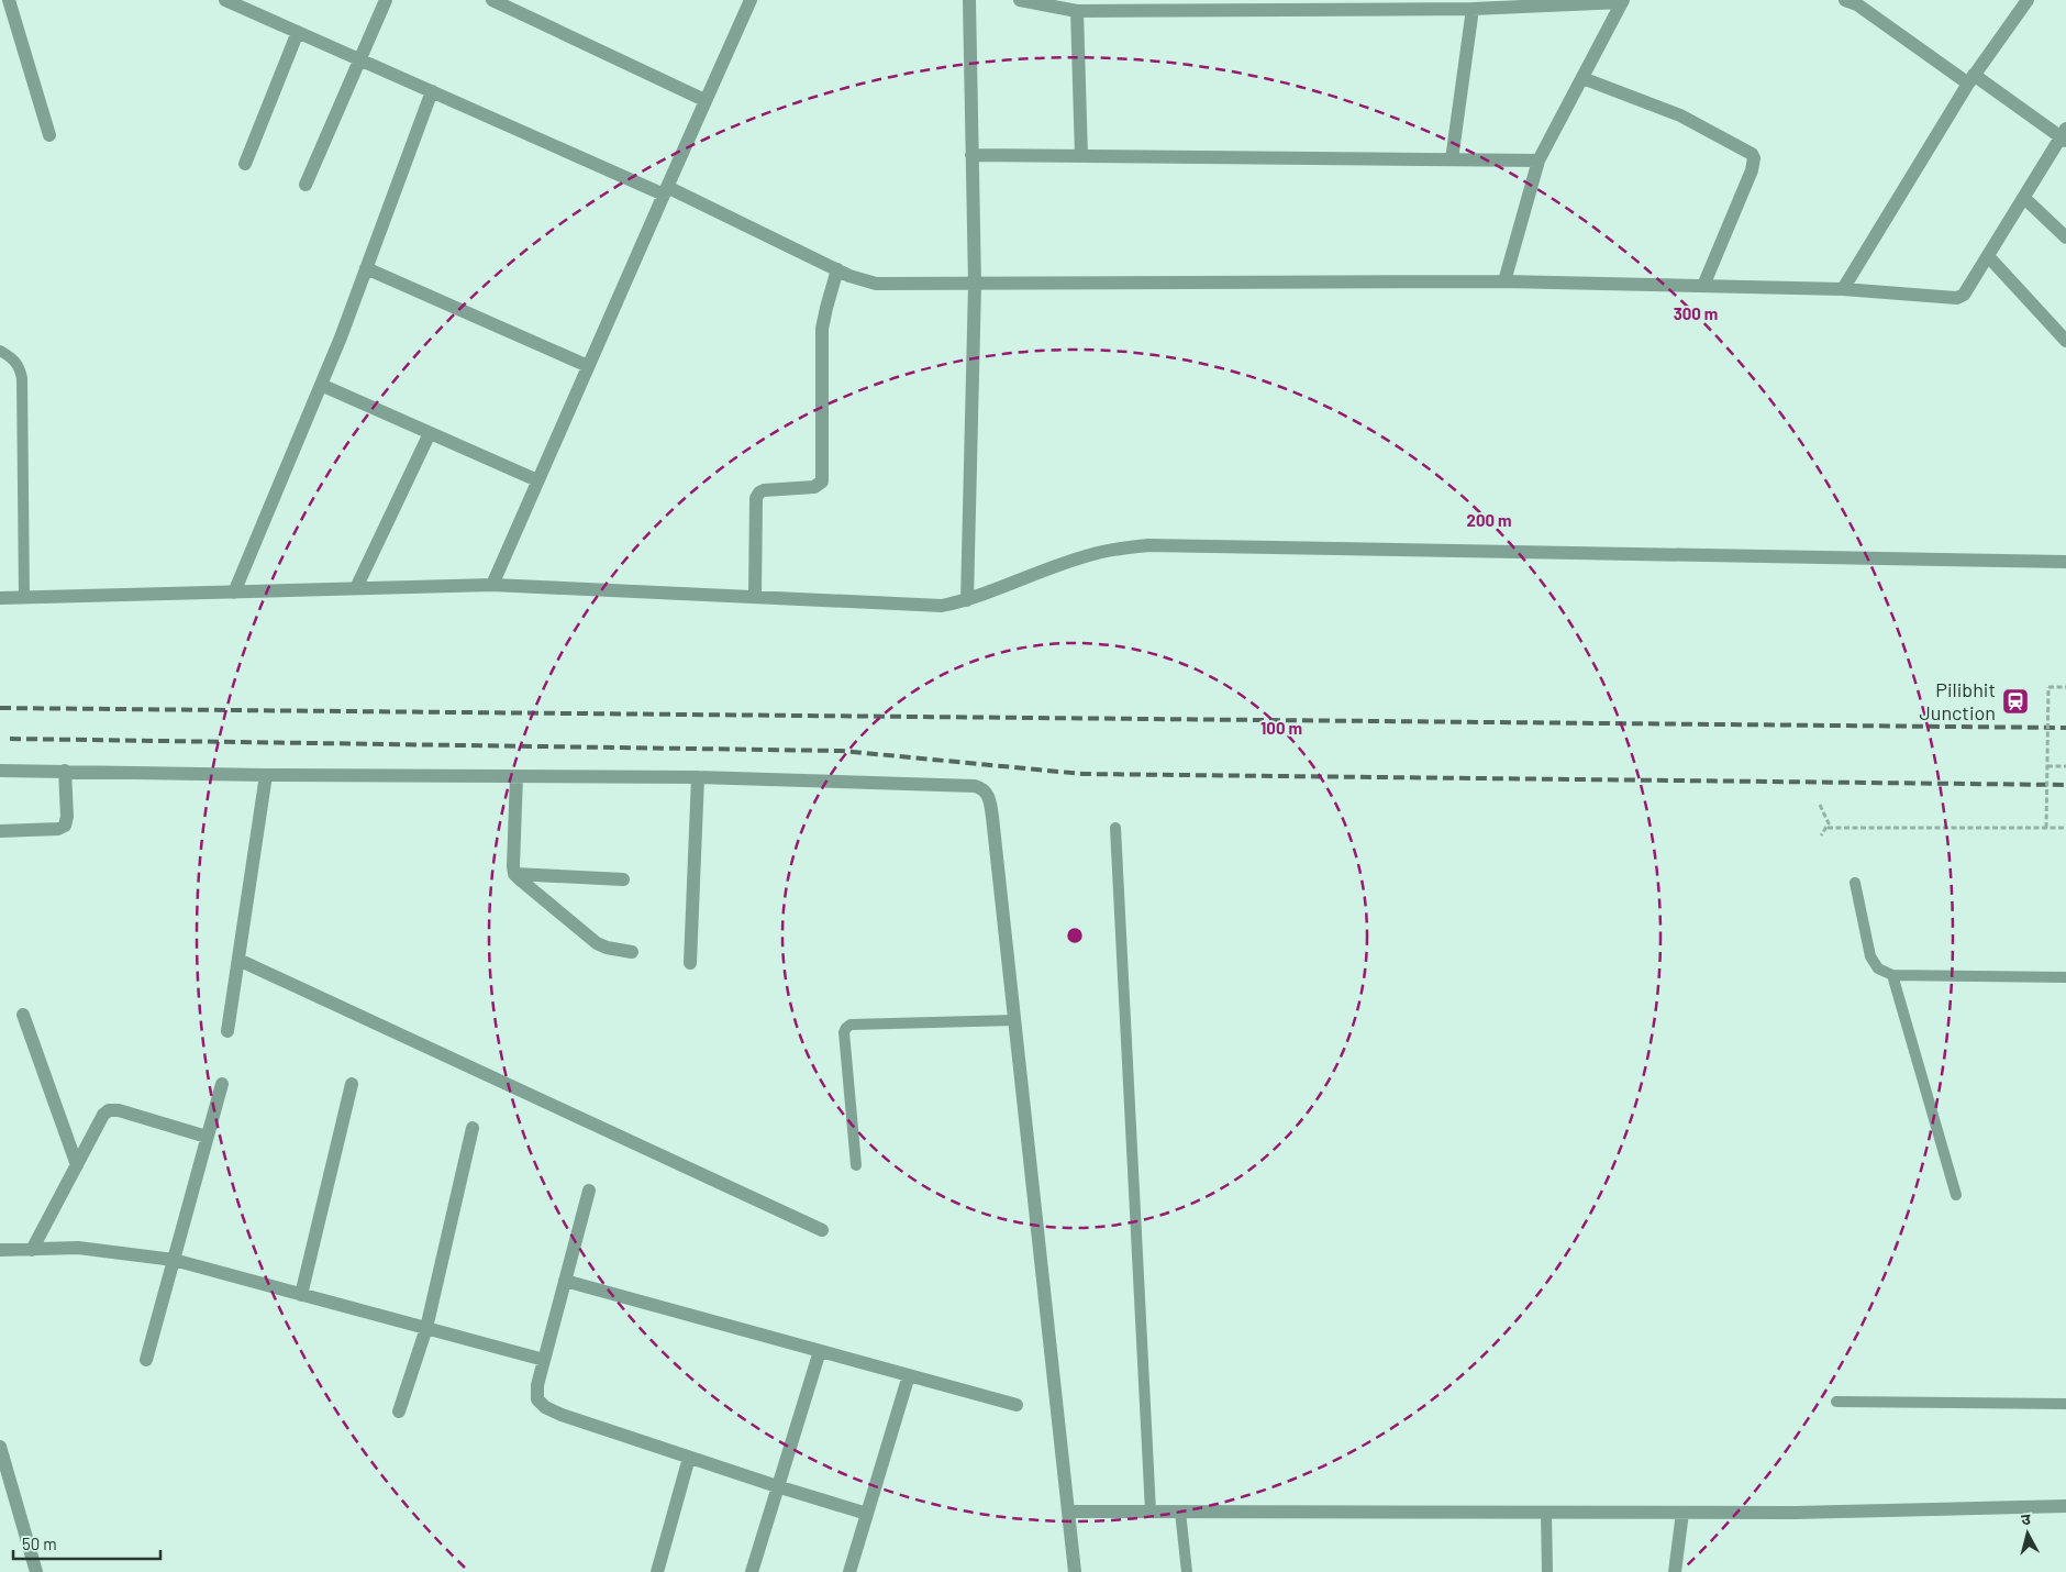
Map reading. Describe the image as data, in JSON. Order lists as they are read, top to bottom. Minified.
{"places":{"station":["Pilibhit Junction"]},"scale_bar":"50 m","north":"top","rings":["300 m","200 m","100 m"]}
